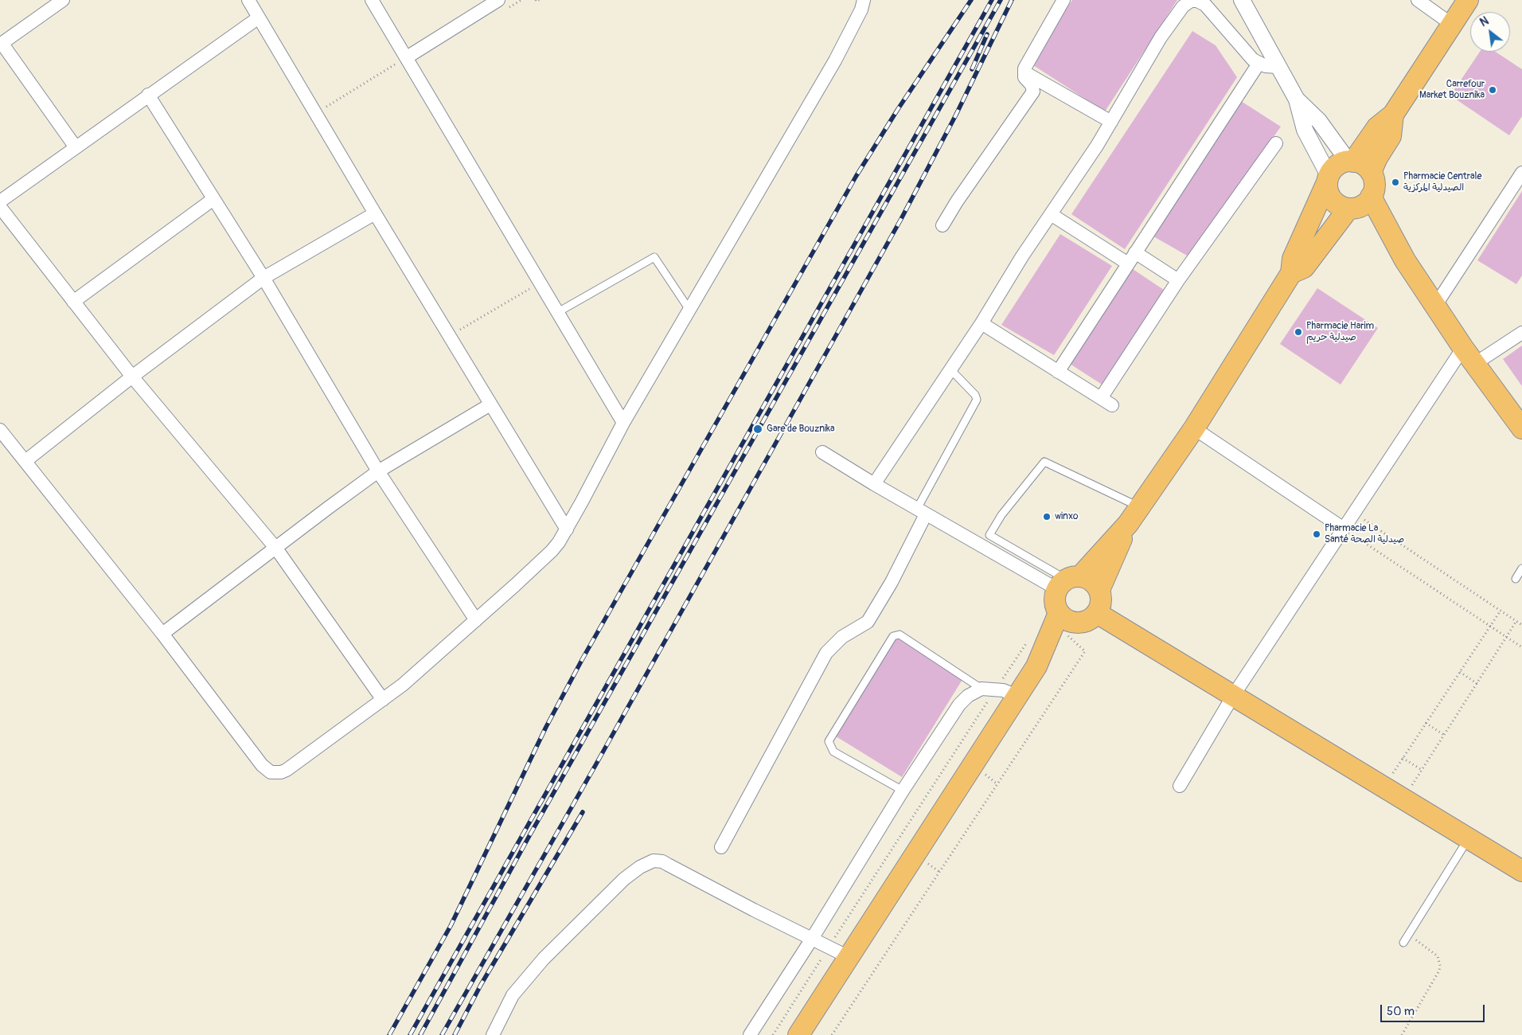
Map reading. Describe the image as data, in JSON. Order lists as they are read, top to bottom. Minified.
{"places":["Carrefour Market Bouznika","Pharmacie Centrale الصيدلية المركزية","Pharmacie Harim صيدلية حريم","Gare de Bouznika","winxo","Pharmacie La Santé صيدلية الصحة"],"scale_bar":"50 m","north":"top left"}
